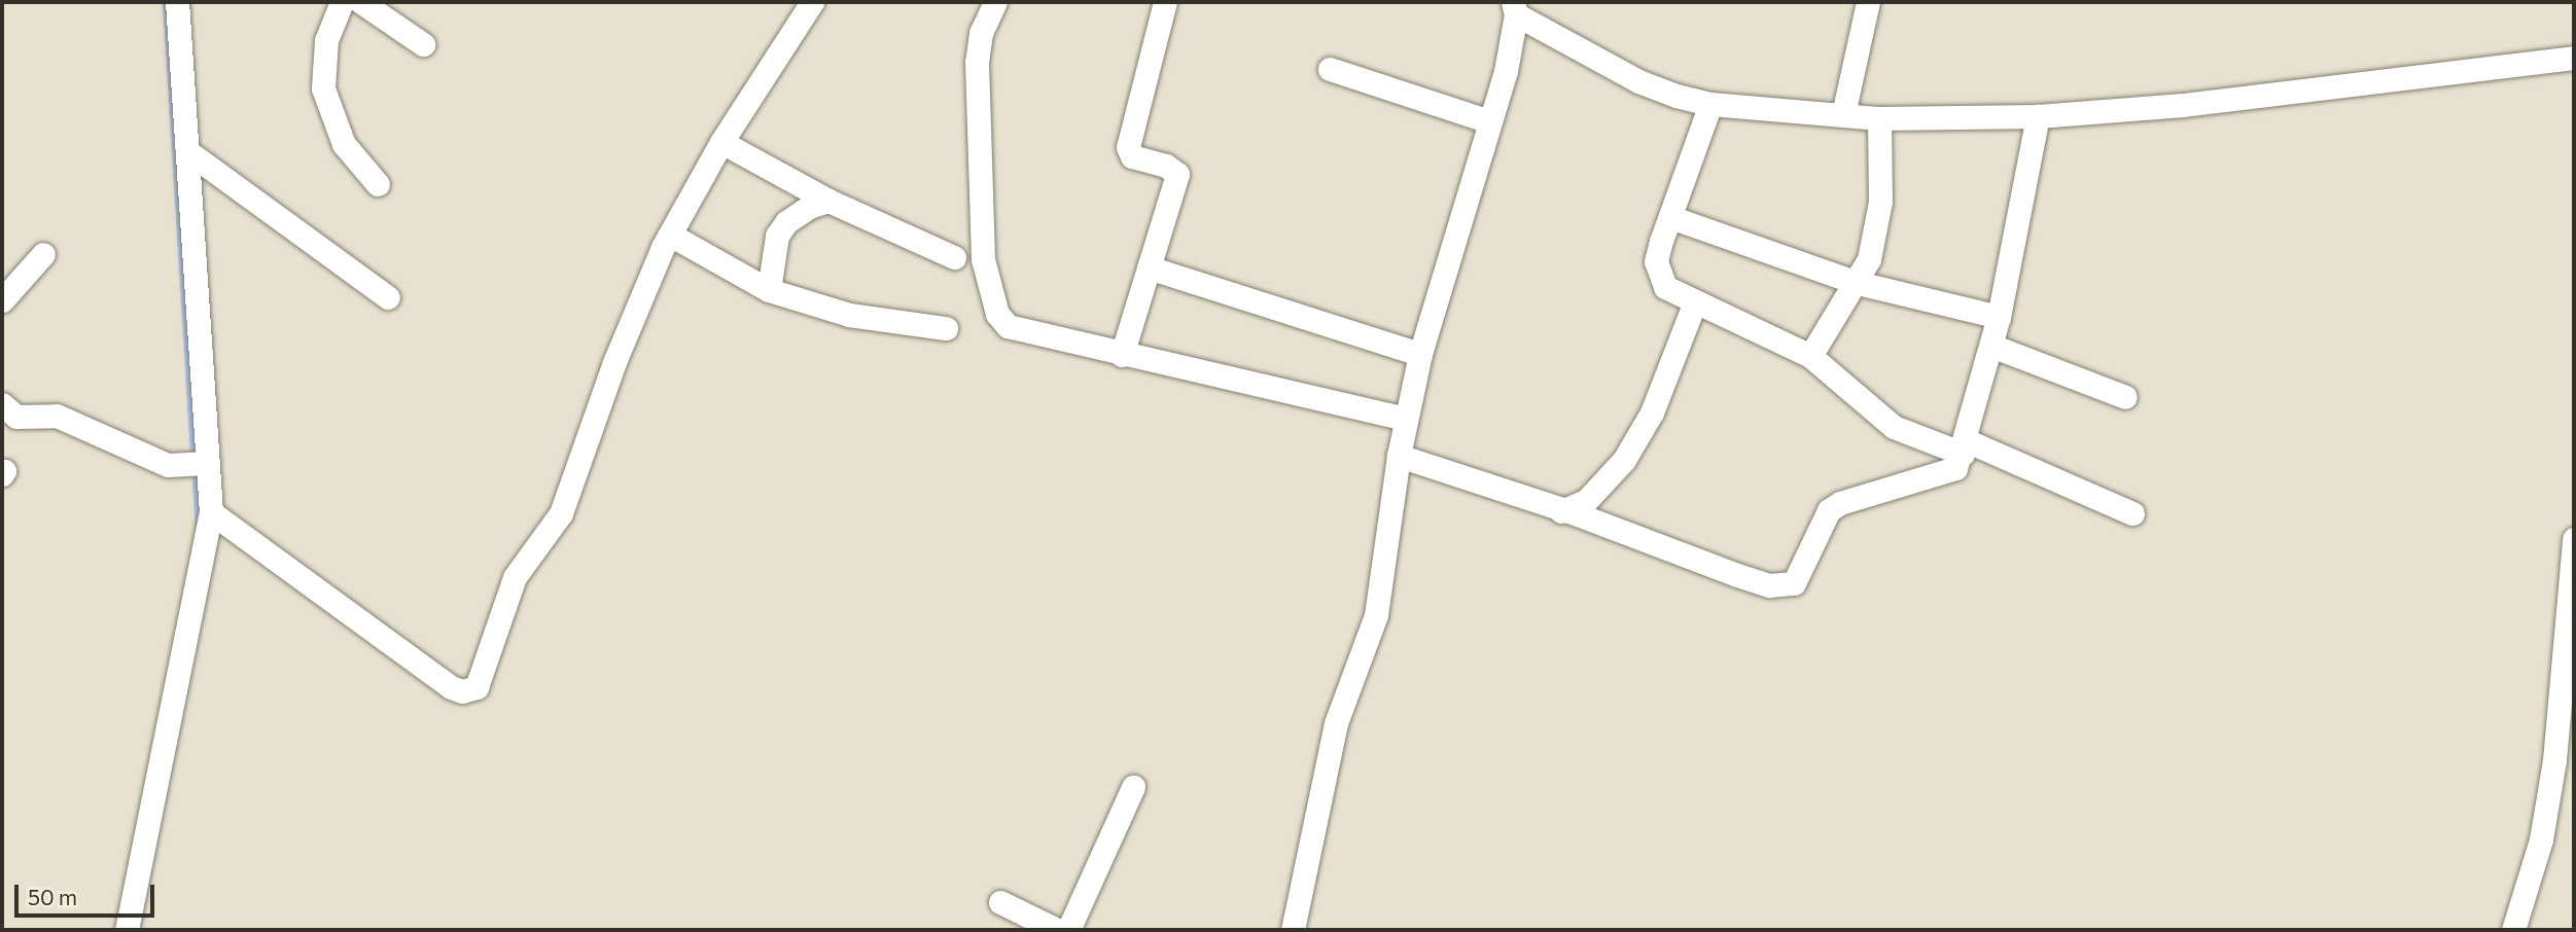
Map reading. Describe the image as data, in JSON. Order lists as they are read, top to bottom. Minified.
{"scale_bar":"50 m"}
